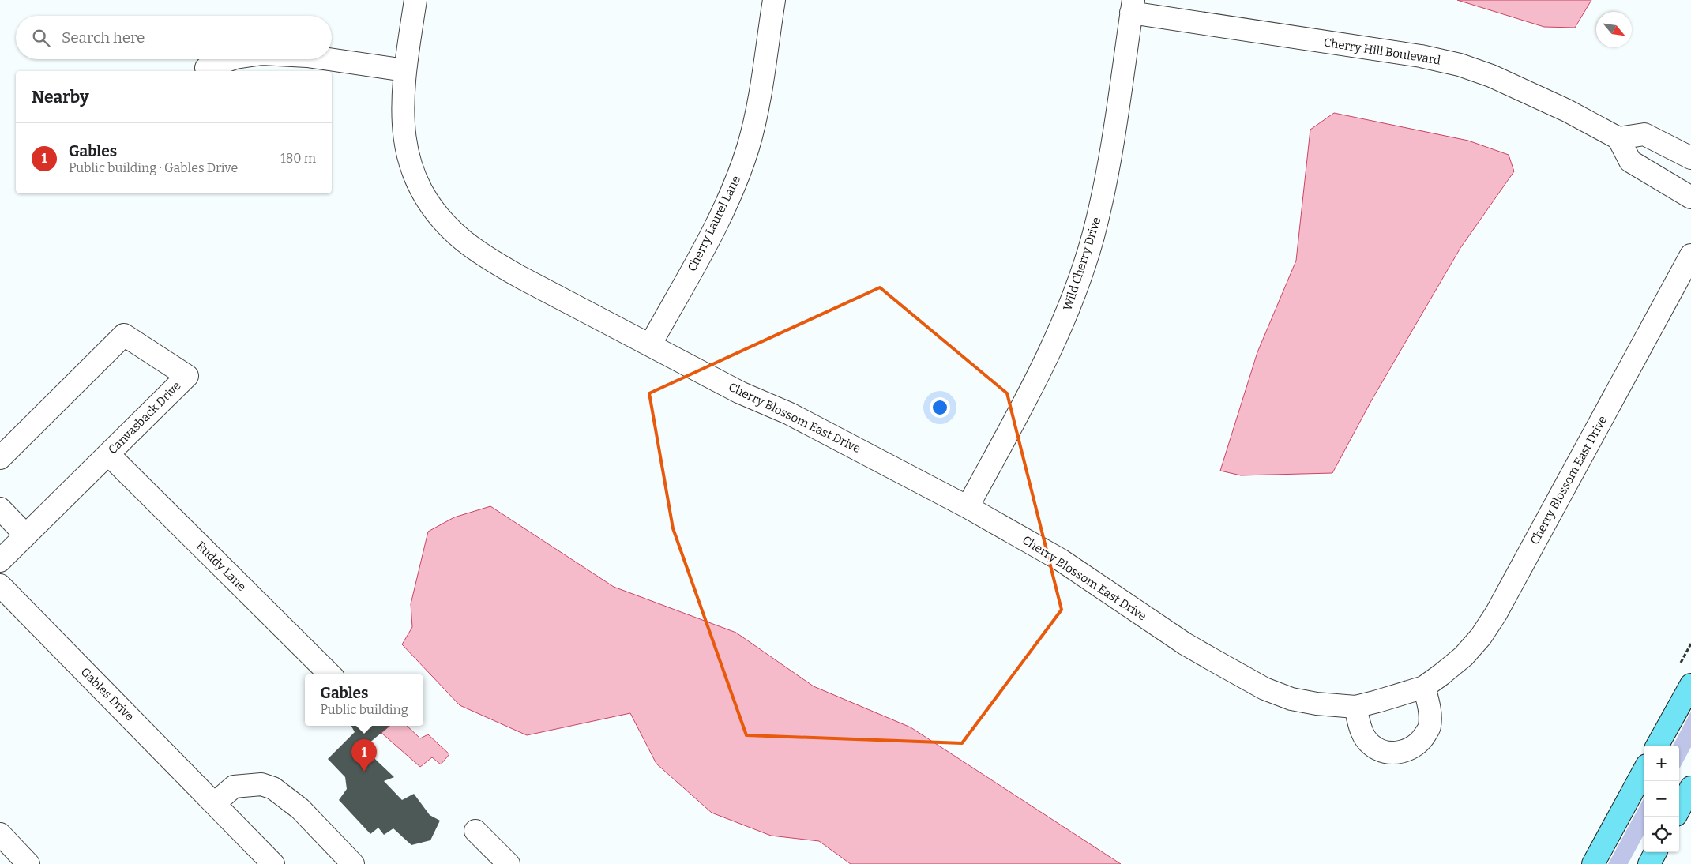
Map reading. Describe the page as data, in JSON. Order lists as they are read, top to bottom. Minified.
{"streets":{"street":["Cherry Hill Boulevard","Cherry Laurel Lane","Wild Cherry Drive","Canvasback Drive","Cherry Blossom East Drive","Ruddy Lane","Gables Drive"]},"crossings":[["Cherry Hill Boulevard","Wild Cherry Drive"],["Cherry Laurel Lane","Cherry Blossom East Drive"],["Wild Cherry Drive","Cherry Blossom East Drive"],["Canvasback Drive","Ruddy Lane"]],"north":"bottom right","page":{"search":"Search here","heading":"Nearby","list":[{"mark":"1","name":"Gables","note":"Public building · Gables Drive","value":"180 m"}],"popup":["Gables","Public building"],"pins":"1","map_buttons":["+","−"]}}
